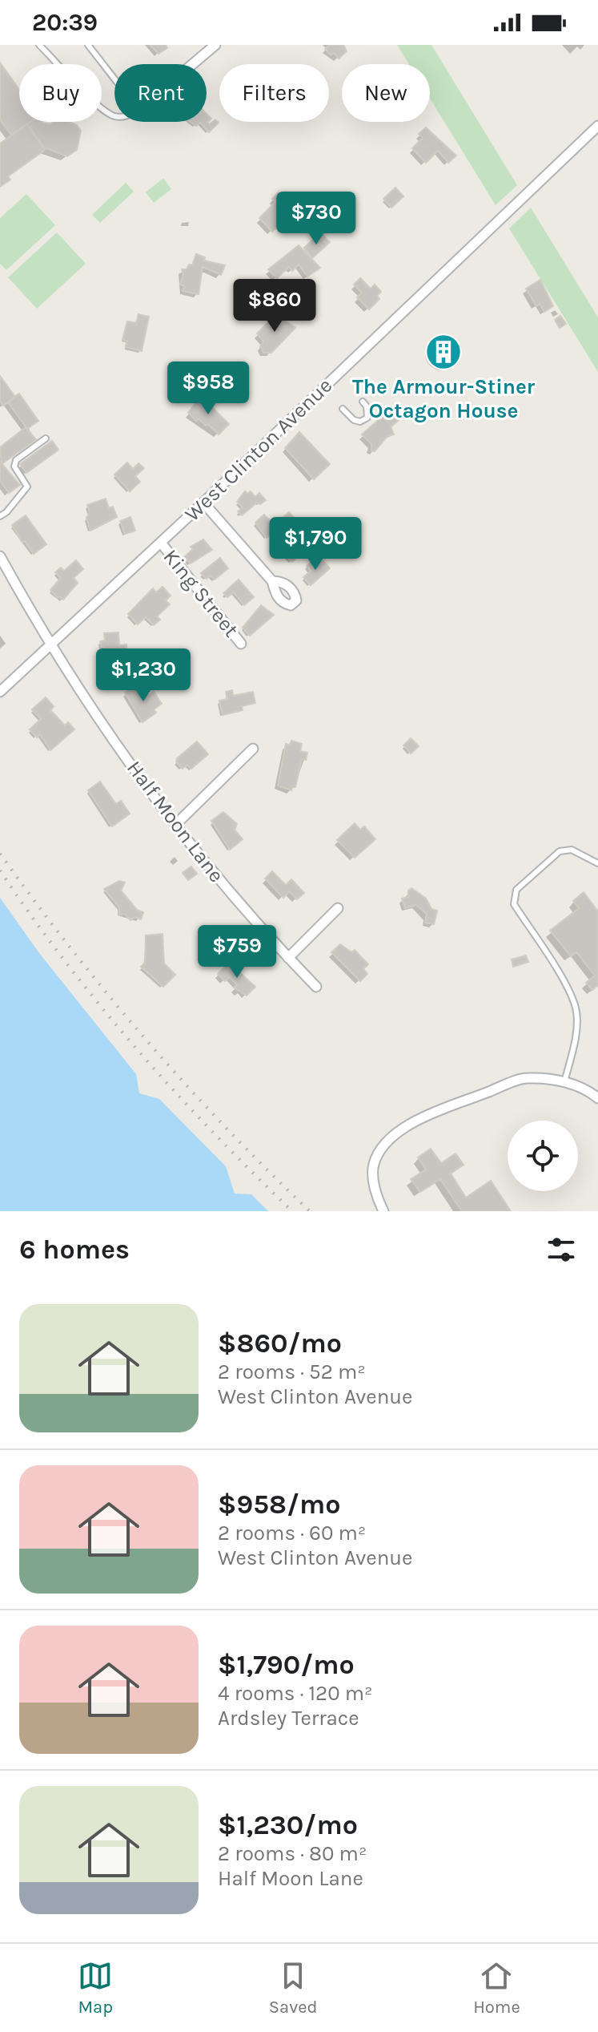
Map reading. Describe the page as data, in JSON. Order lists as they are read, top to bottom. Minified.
{"streets":{"street":["West Clinton Avenue","King Street","Half Moon Lane"]},"crossings":[["West Clinton Avenue","King Street"],["West Clinton Avenue","Half Moon Lane"]],"places":{"building":["The Armour-Stiner Octagon House"]},"page":{"status":"20:39","chip":["Buy","Rent","Filters","New"],"price":["$730","$860","$958","$1,790","$1,230","$759"],"heading":"6 homes","list":[{"name":"$860/mo","note":"2 rooms · 52 m² · West Clinton Avenue"},{"name":"$958/mo","note":"2 rooms · 60 m² · West Clinton Avenue"},{"name":"$1,790/mo","note":"4 rooms · 120 m² · Ardsley Terrace"},{"name":"$1,230/mo","note":"2 rooms · 80 m² · Half Moon Lane"}],"tabs":["Map","Saved","Home"]}}
